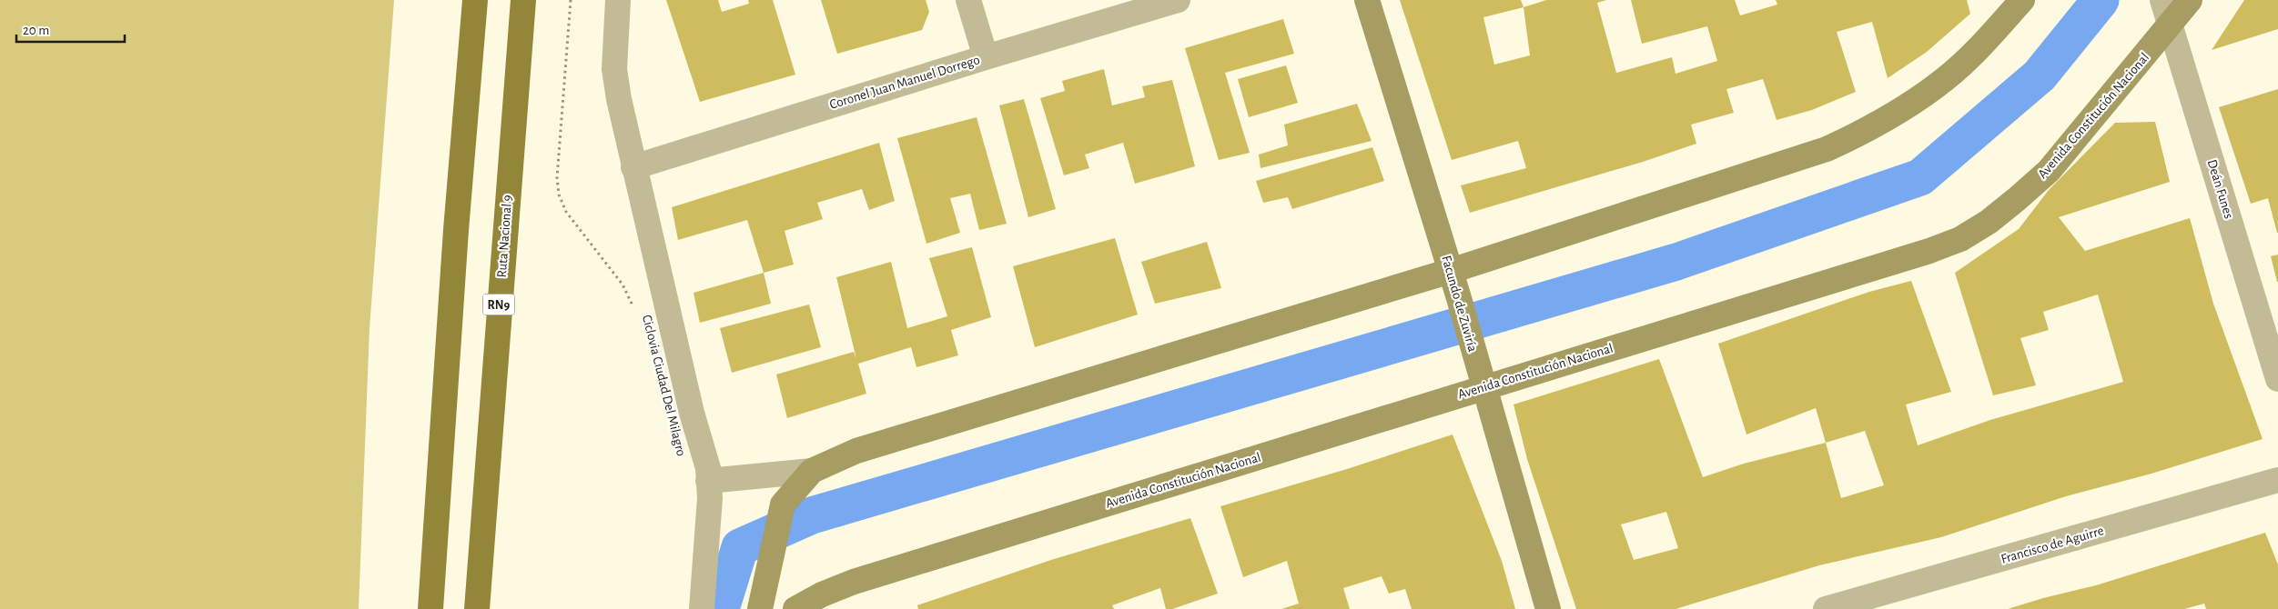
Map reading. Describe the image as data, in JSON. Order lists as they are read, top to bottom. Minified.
{"streets":{"main road":["Avenida Constitución Nacional","Ruta Nacional 9","Facundo de Zuviría","RN9"],"street":["Coronel Juan Manuel Dorrego","Deán Funes","Francisco de Aguirre"],"path":["Ciclovia Ciudad Del Milagro"]},"crossings":[["Avenida Constitución Nacional","Deán Funes"],["Avenida Constitución Nacional","Facundo de Zuviría"]],"scale_bar":"20 m"}
